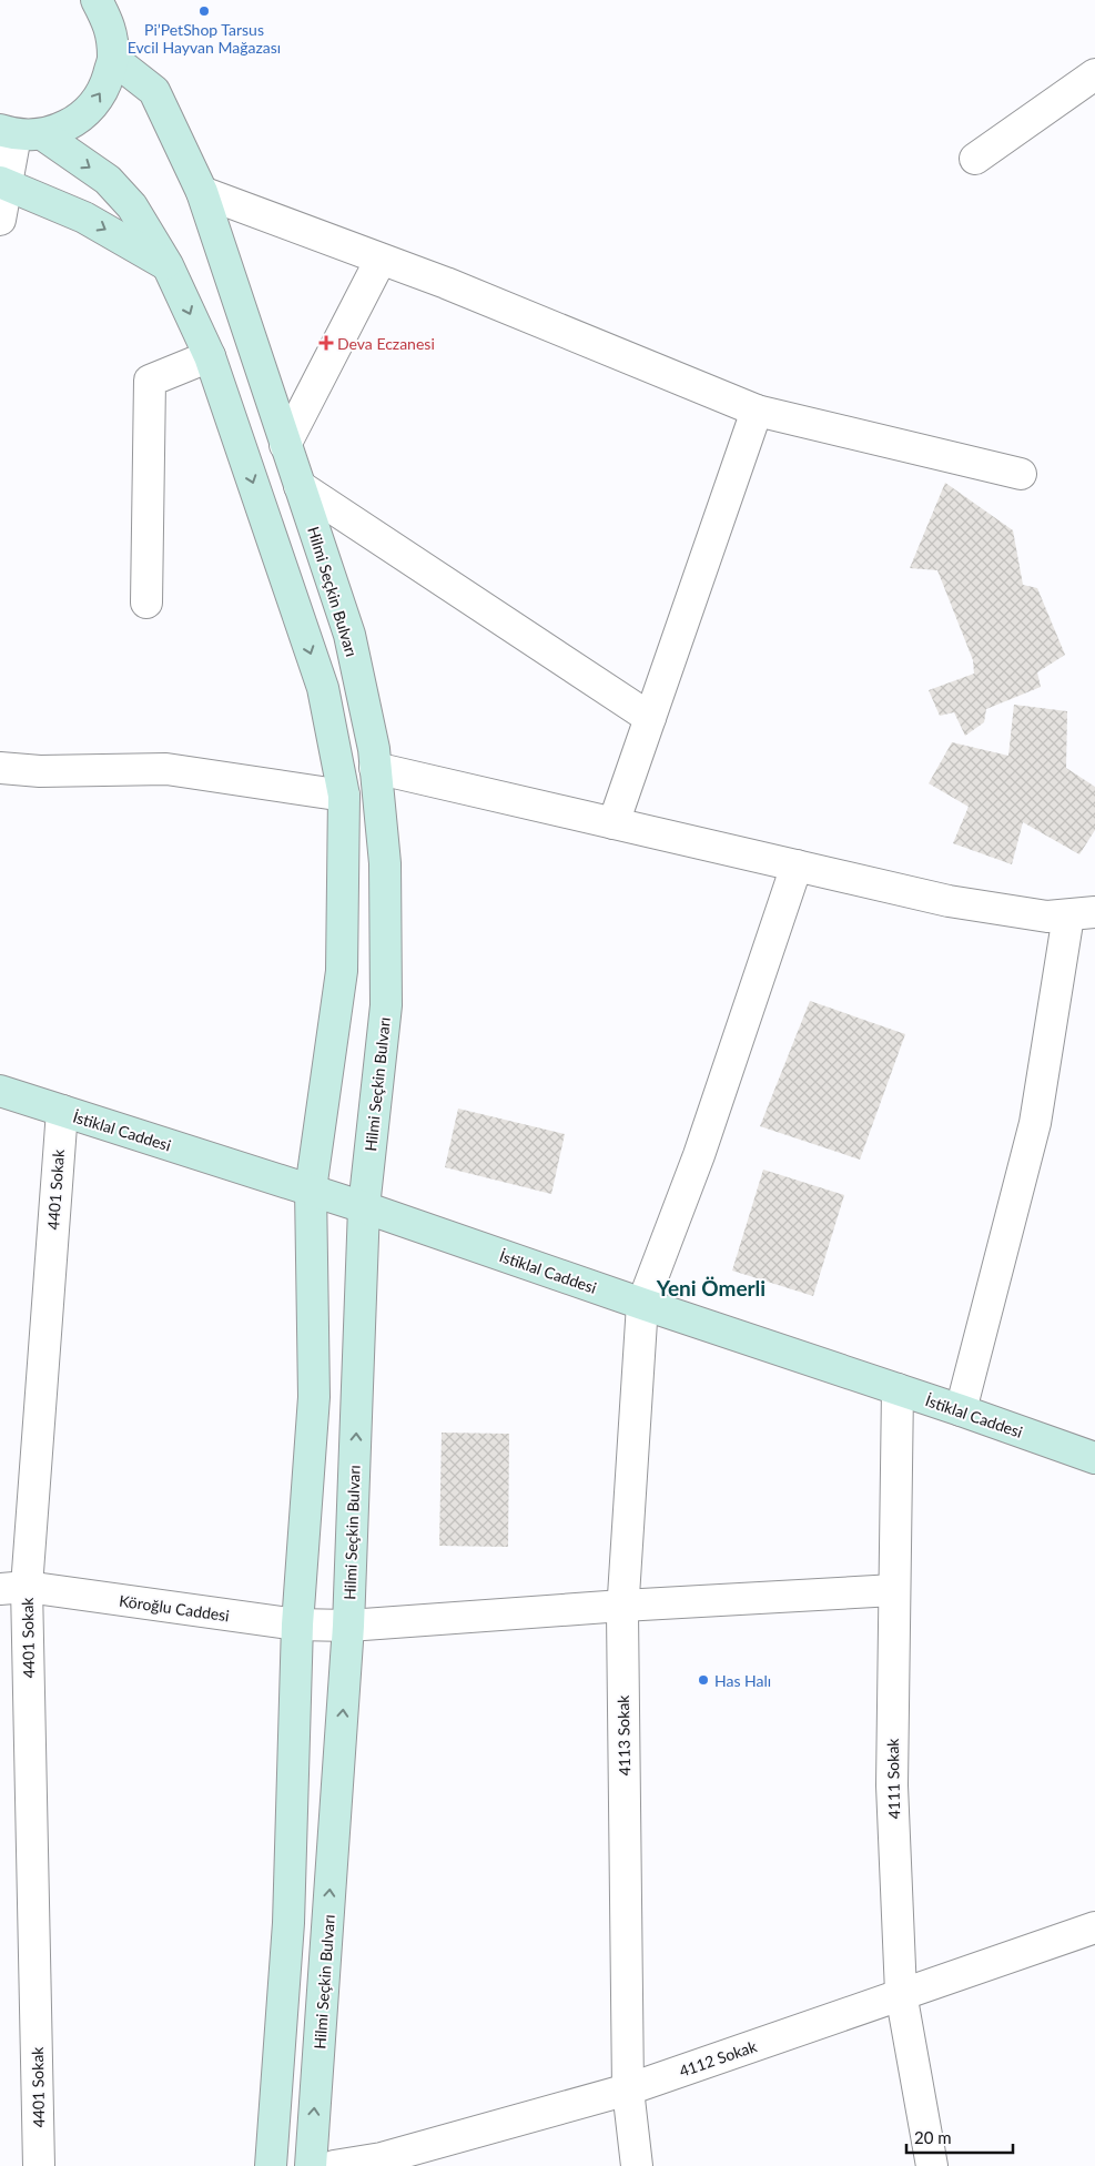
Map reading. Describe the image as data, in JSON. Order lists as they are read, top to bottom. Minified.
{"streets":{"street":["Hilmi Seçkin Bulvarı","İstiklal Caddesi","4401 Sokak","Köroğlu Caddesi","4113 Sokak","4111 Sokak","4112 Sokak"]},"crossings":[["Hilmi Seçkin Bulvarı","İstiklal Caddesi"],["Hilmi Seçkin Bulvarı","Köroğlu Caddesi"],["İstiklal Caddesi","4401 Sokak"],["İstiklal Caddesi","4113 Sokak"],["İstiklal Caddesi","4111 Sokak"],["4401 Sokak","Köroğlu Caddesi"],["Köroğlu Caddesi","4113 Sokak"],["Köroğlu Caddesi","4111 Sokak"],["4113 Sokak","4112 Sokak"],["4111 Sokak","4112 Sokak"]],"districts":["Yeni Ömerli"],"places":{"other":["Pi’PetShop Tarsus Evcil Hayvan Mağazası","Has Halı"],"health":["Deva Eczanesi"]},"scale_bar":"20 m"}
